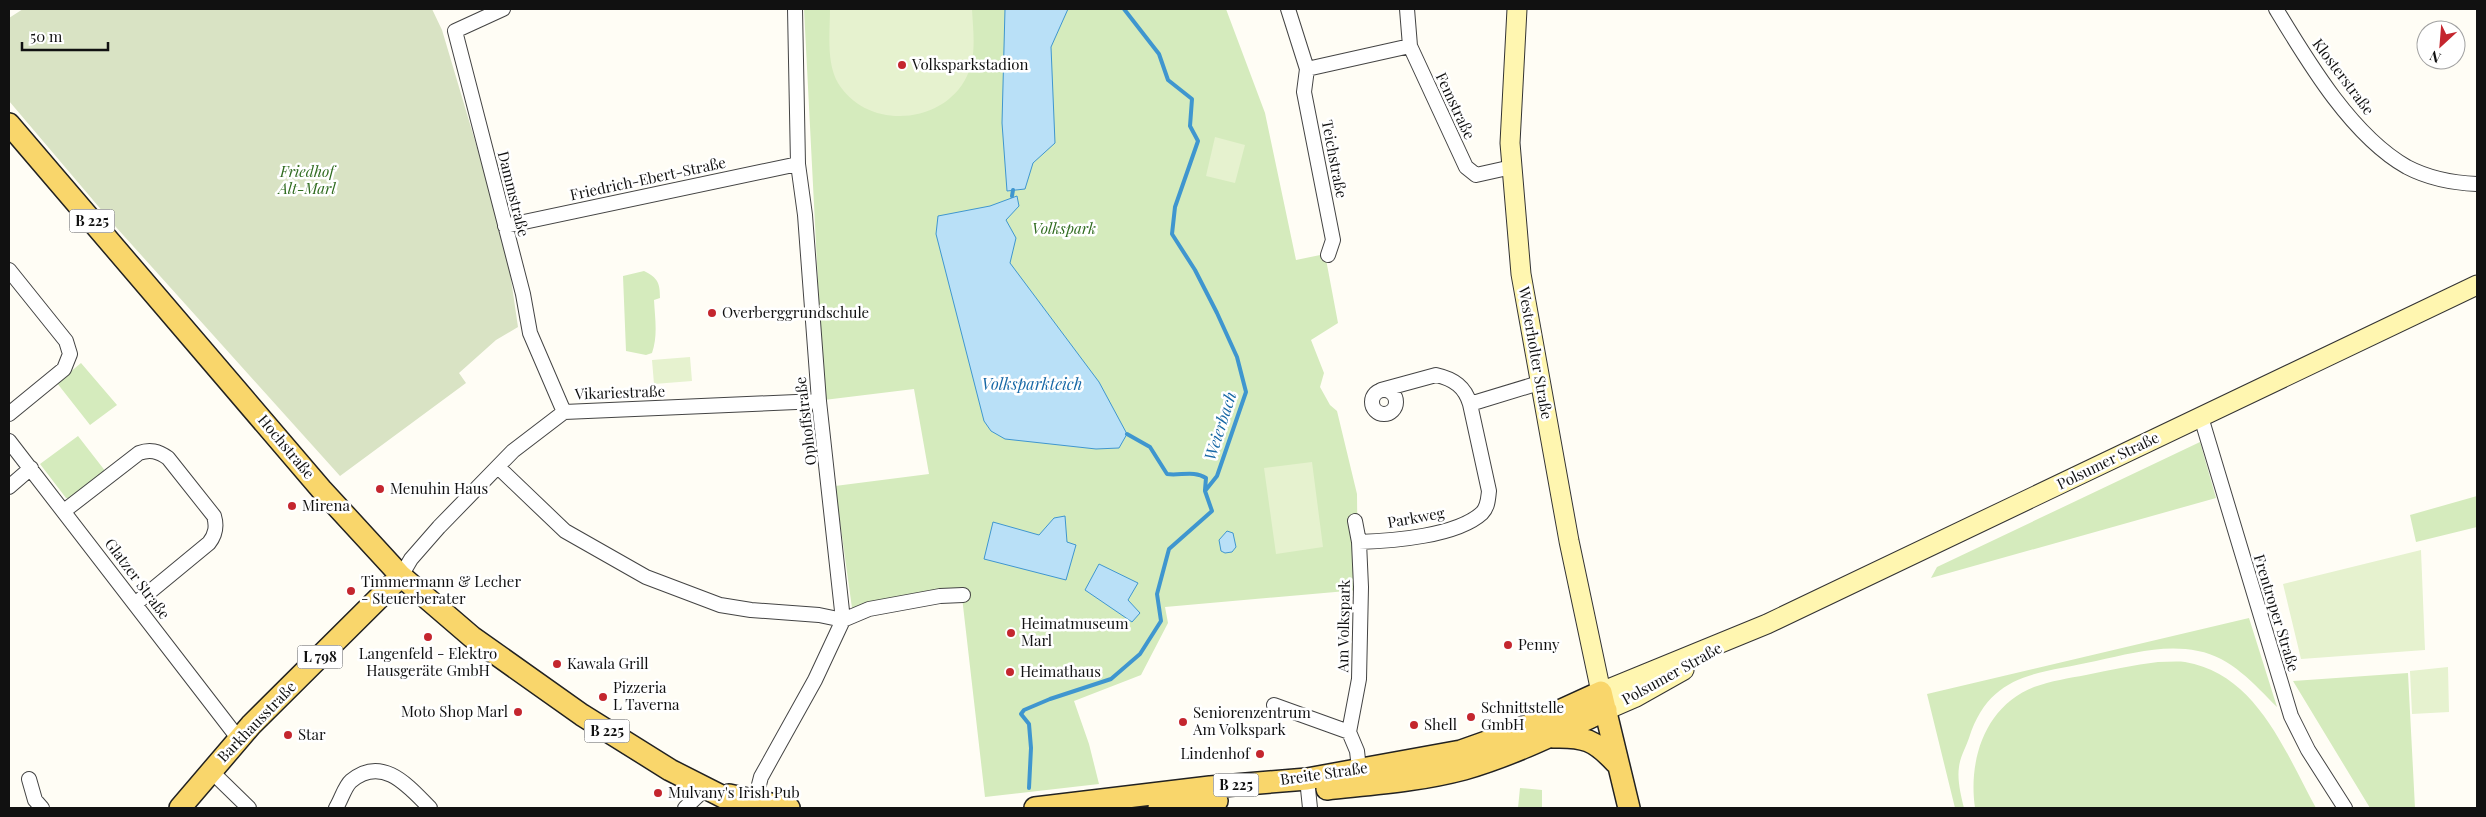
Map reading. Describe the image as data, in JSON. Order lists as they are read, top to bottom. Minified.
{"streets":{"main road":["B 225","Westerholter Straße","Hochstraße","Polsumer Straße","L 798","Barkhausstraße","Breite Straße"],"street":["Klosterstraße","Femstraße","Teichstraße","Friedrich-Ebert-Straße","Dammstraße","Vikariestraße","Ophoffstraße","Parkweg","Glatzer Straße","Frentroper Straße","Am Volkspark"]},"crossings":[["Femstraße","Westerholter Straße"],["Friedrich-Ebert-Straße","Dammstraße"],["Friedrich-Ebert-Straße","Ophoffstraße"],["Dammstraße","Vikariestraße"],["B 225","Hochstraße"],["Westerholter Straße","Polsumer Straße"],["Westerholter Straße","Breite Straße"],["Vikariestraße","Ophoffstraße"],["Vikariestraße","Hochstraße"],["Vikariestraße","Barkhausstraße"],["Hochstraße","Barkhausstraße"],["Polsumer Straße","Frentroper Straße"],["Polsumer Straße","Breite Straße"],["Parkweg","Am Volkspark"],["Glatzer Straße","Barkhausstraße"],["Am Volkspark","Breite Straße"]],"water":["Volksparkteich","Weierbach"],"parks":["Friedhof Alt-Marl","Volkspark"],"places":["Volksparkstadion","Overberggrundschule","Menuhin Haus","Mirena","Timmermann & Lecher - Steuerberater","Heimatmuseum Marl","Langenfeld - Elektro Hausgeräte GmbH","Penny","Kawala Grill","Heimathaus","Pizzeria L Taverna","Moto Shop Marl","Schnittstelle GmbH","Seniorenzentrum Am Volkspark","Shell","Star","Lindenhof","Mulvany's Irish Pub"],"scale_bar":"50 m","north":"bottom left"}
